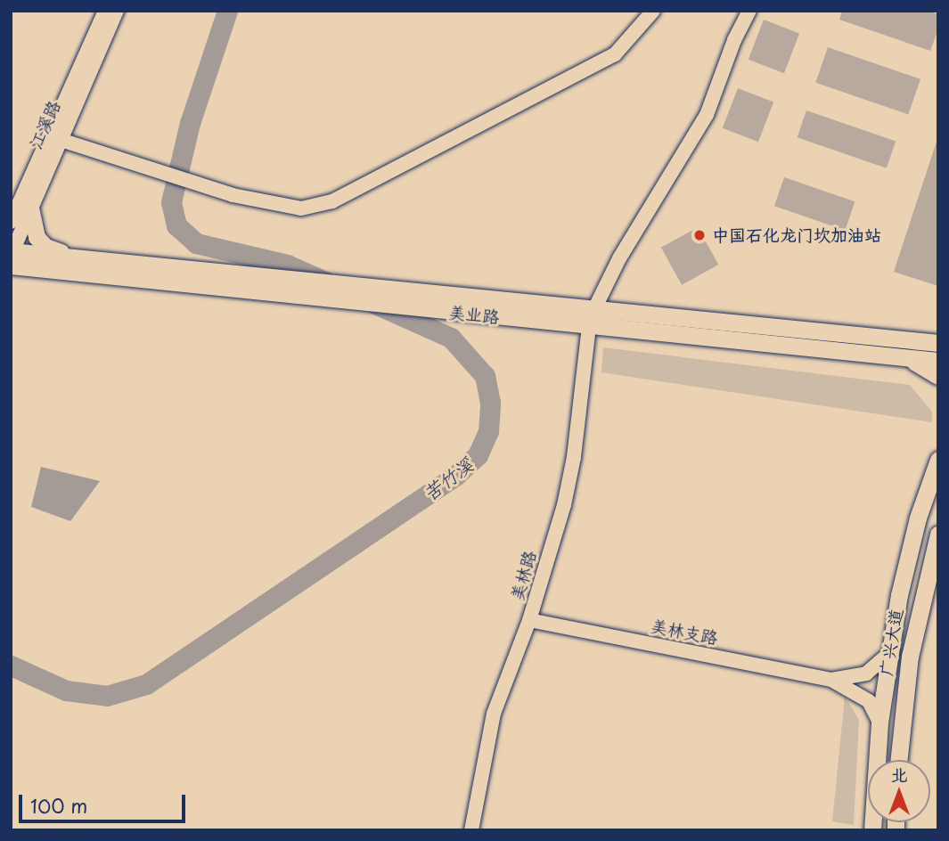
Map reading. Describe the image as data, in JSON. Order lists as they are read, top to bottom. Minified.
{"streets":{"main road":["美业路","广兴大道"],"street":["江溪路","美林路","美林支路"]},"crossings":[["江溪路","美业路"],["美业路","美林路"],["美林路","美林支路"]],"water":["苦竹溪"],"places":["中国石化龙门坎加油站"],"scale_bar":"100 m","north":"top"}
